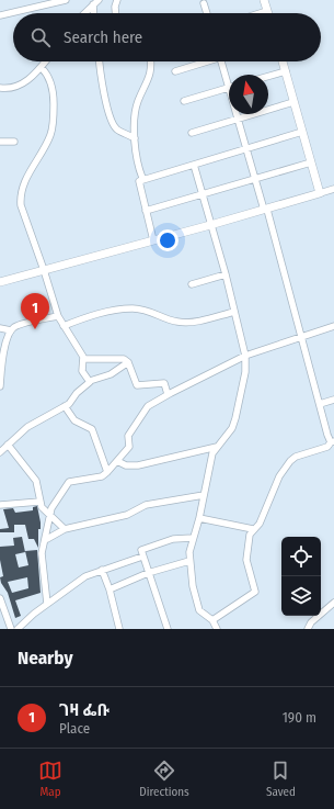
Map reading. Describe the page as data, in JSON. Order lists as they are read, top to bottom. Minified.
{"north":"top","page":{"search":"Search here","pins":"1","heading":"Nearby","list":[{"mark":"1","name":"ገዛ ፌቡ","note":"Place","value":"190 m"}],"nav":["Map","Directions","Saved"]}}
